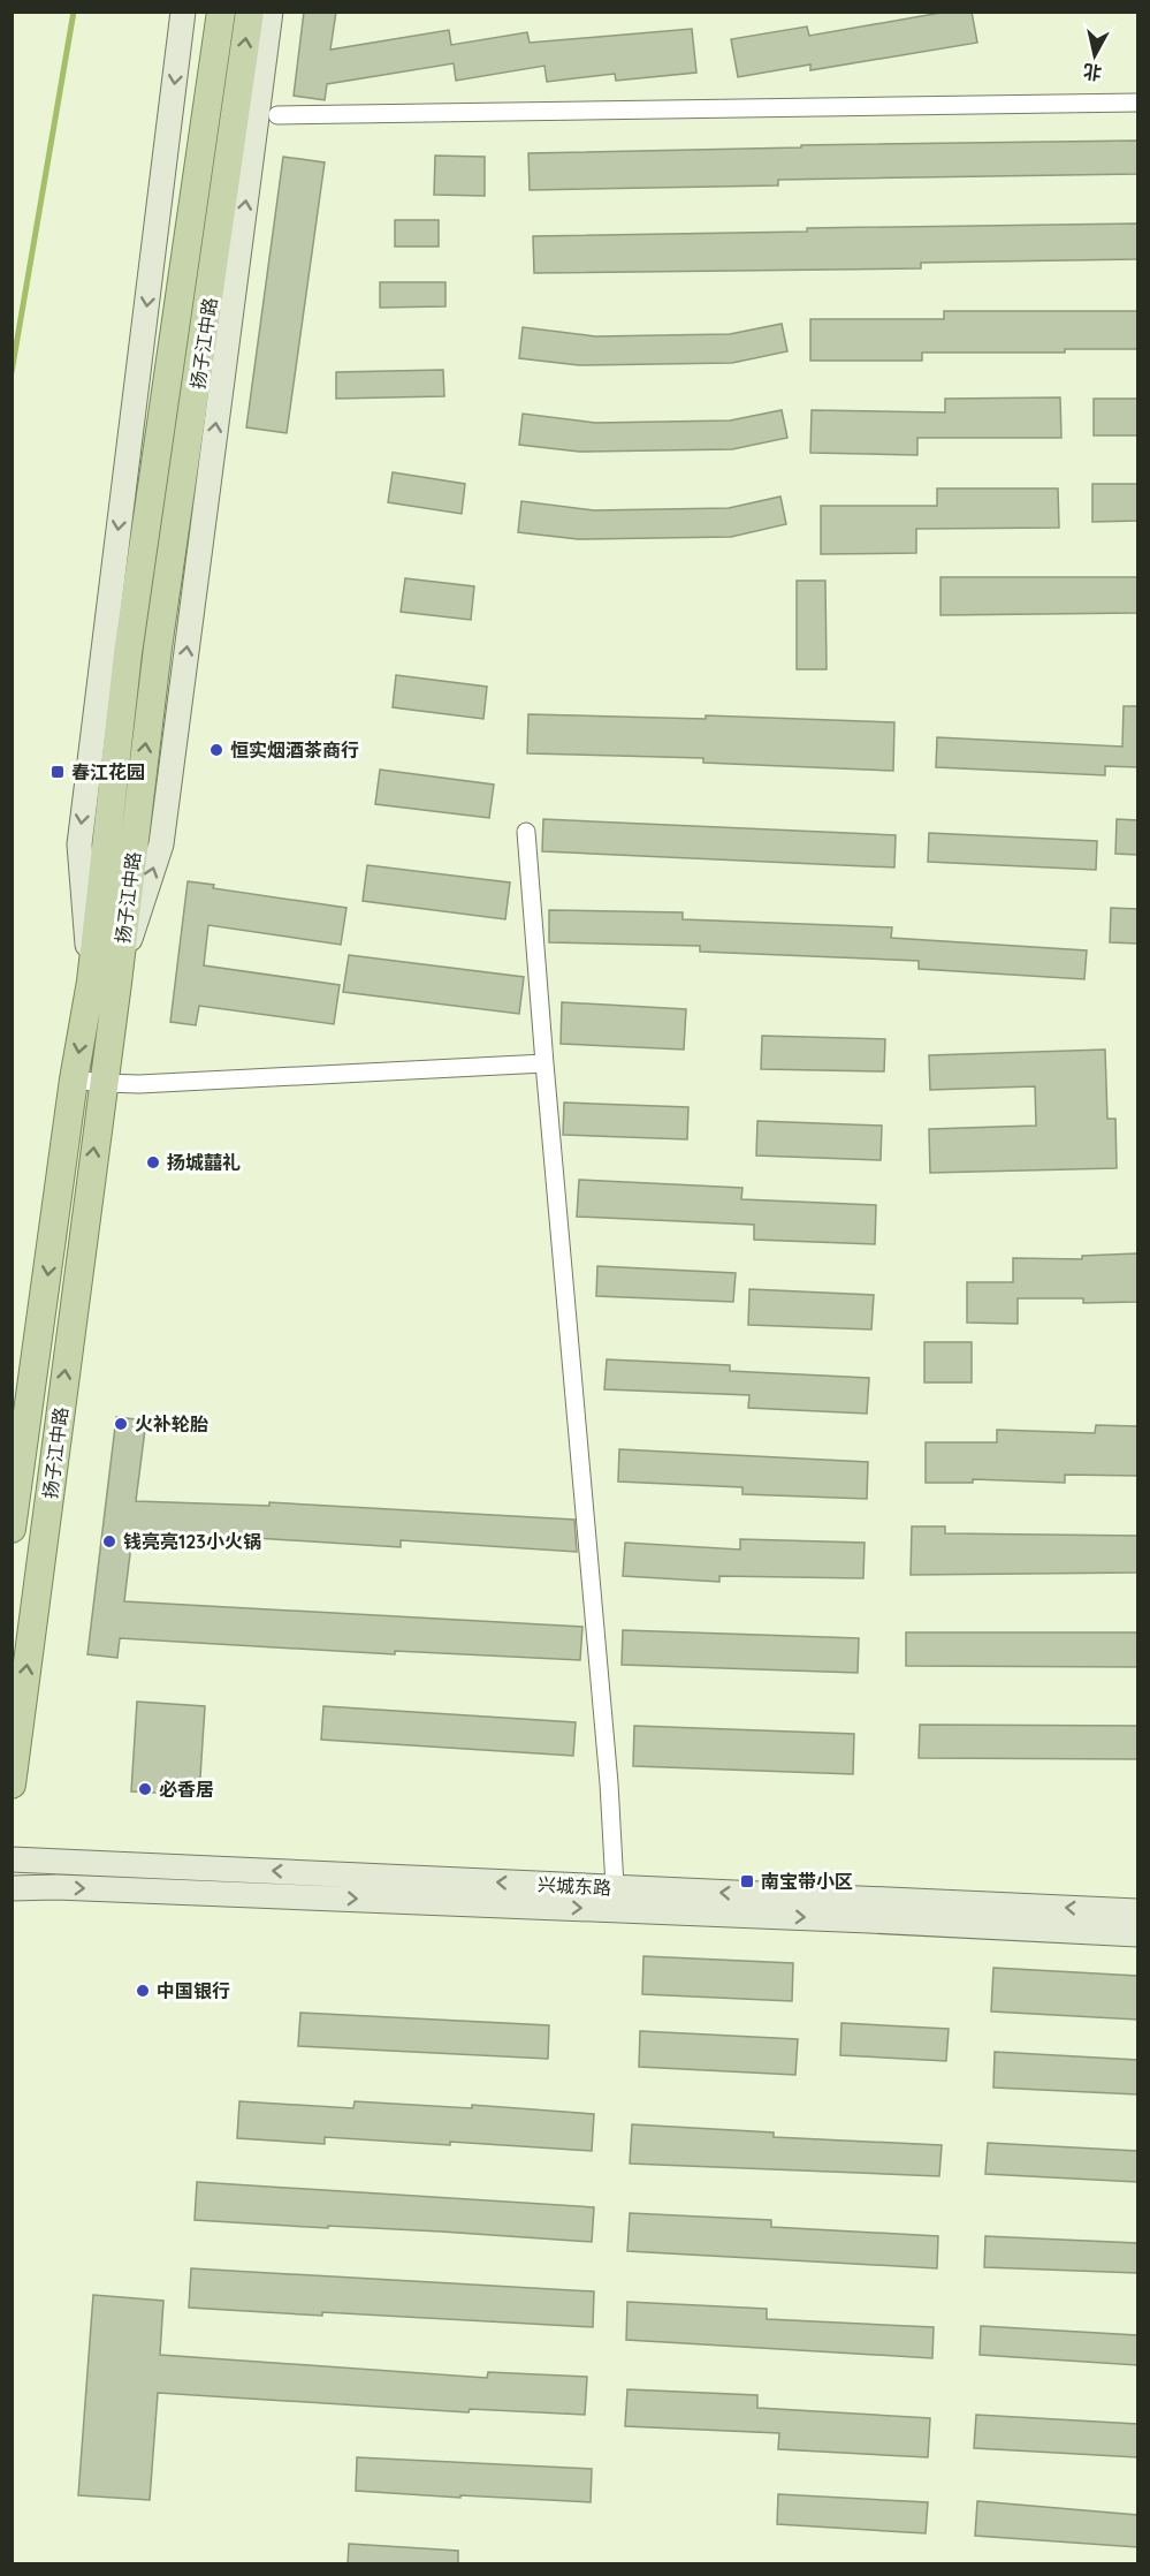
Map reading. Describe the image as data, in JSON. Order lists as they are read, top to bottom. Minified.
{"streets":{"main road":["扬子江中路"],"street":["兴城东路"]},"places":{"other":["恒实烟酒茶商行","扬城囍礼","火补轮胎","钱亮亮123小火锅","必香居","中国银行"],"transit":["春江花园","南宝带小区"]},"north":"bottom"}
